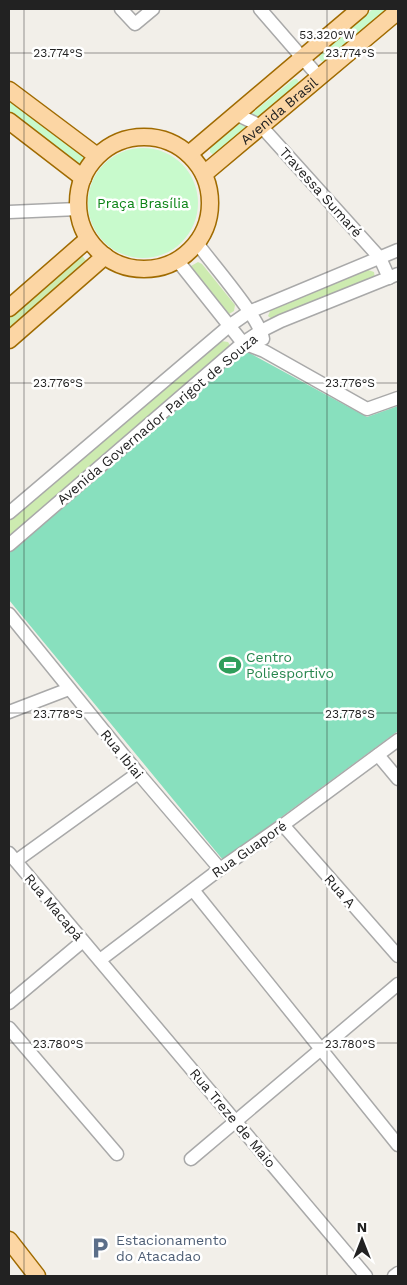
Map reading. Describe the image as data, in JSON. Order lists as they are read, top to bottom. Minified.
{"streets":{"main road":["Avenida Brasil"],"street":["Travessa Sumaré","Avenida Governador Parigot de Souza","Rua Ibiai","Rua Guaporé","Rua A","Rua Macapá","Rua Treze de Maio"]},"crossings":[["Avenida Brasil","Travessa Sumaré"],["Travessa Sumaré","Avenida Governador Parigot de Souza"],["Rua Ibiai","Rua Guaporé"],["Rua Guaporé","Rua A"],["Rua Guaporé","Rua Macapá"],["Rua Guaporé","Rua Treze de Maio"],["Rua Macapá","Rua Treze de Maio"]],"parks":["Praça Brasília"],"places":{"sports":["Centro Poliesportivo"],"parking":["Estacionamento do Atacadao"]},"north":"top","coordinates":["53.320°W","23.774°S","23.776°S","23.778°S","23.780°S"]}
